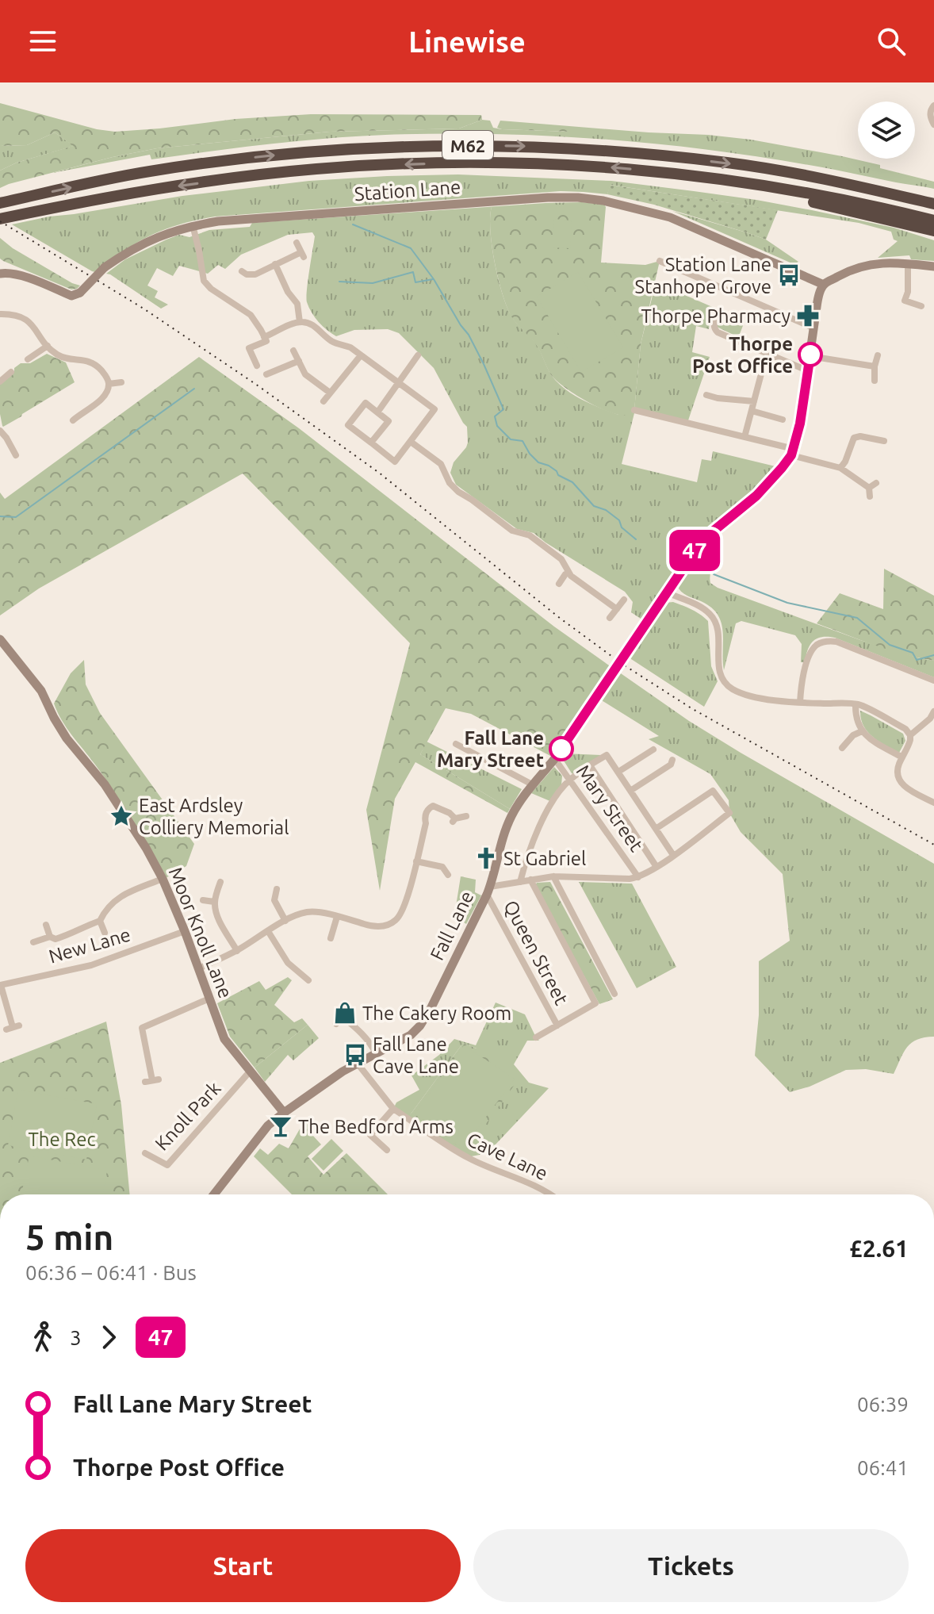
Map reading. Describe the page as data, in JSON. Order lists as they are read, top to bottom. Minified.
{"streets":{"highway":["M62"],"street":["Station Lane","Mary Street","Fall Lane","Moor Knoll Lane","New Lane","Queen Street","Knoll Park","Cave Lane"]},"crossings":[["Mary Street","Fall Lane"],["Fall Lane","Moor Knoll Lane"],["Fall Lane","Queen Street"],["Fall Lane","Cave Lane"],["Moor Knoll Lane","New Lane"],["Moor Knoll Lane","Knoll Park"]],"parks":["The Rec"],"places":{"bus stop":["Station Lane Stanhope Grove","Fall Lane Cave Lane"],"pharmacy":["Thorpe Pharmacy"],"other":["Thorpe Post Office","Fall Lane Mary Street"],"place":["East Ardsley Colliery Memorial"],"church":["St Gabriel"],"shop":["The Cakery Room"],"bar":["The Bedford Arms"]},"lines":["bus line 47"],"page":{"header":"Linewise","on_map":"47","heading":["5 min","06:36 – 06:41 · Bus","£2.61"],"legs":["3","47"],"list":[{"name":"Fall Lane Mary Street","value":"06:39"},{"name":"Thorpe Post Office","value":"06:41"}],"buttons":["Start","Tickets"]}}
